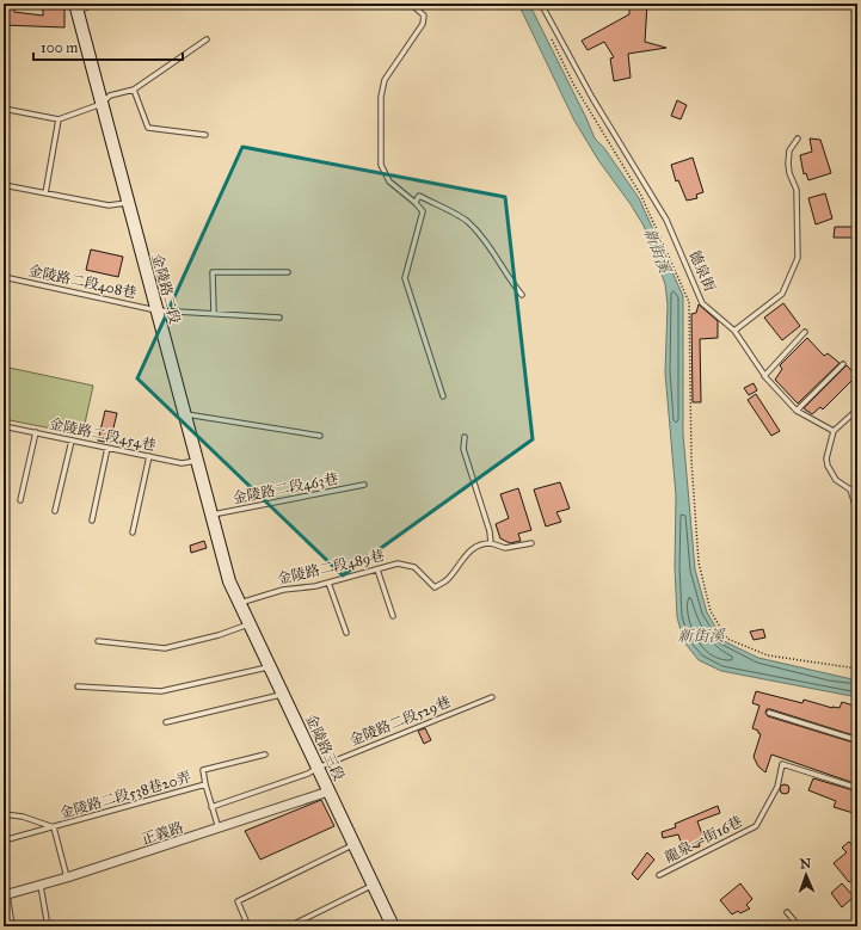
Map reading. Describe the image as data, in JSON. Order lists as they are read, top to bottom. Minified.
{"streets":{"main road":["金陵路二段","金陵路三段"],"street":["正義路"],"lane":["德泉街","金陵路二段408巷","金陵路二段454巷","金陵路二段463巷","金陵路二段489巷","金陵路二段529巷","金陵路二段538巷20弄","龍泉一街16巷"]},"crossings":[["金陵路二段408巷","金陵路二段"],["金陵路二段","金陵路二段454巷"],["金陵路二段","金陵路二段463巷"],["金陵路二段","金陵路三段"],["金陵路二段489巷","金陵路三段"],["金陵路二段529巷","金陵路三段"],["金陵路三段","正義路"]],"water":["新街溪"],"scale_bar":"100 m","north":"top"}
